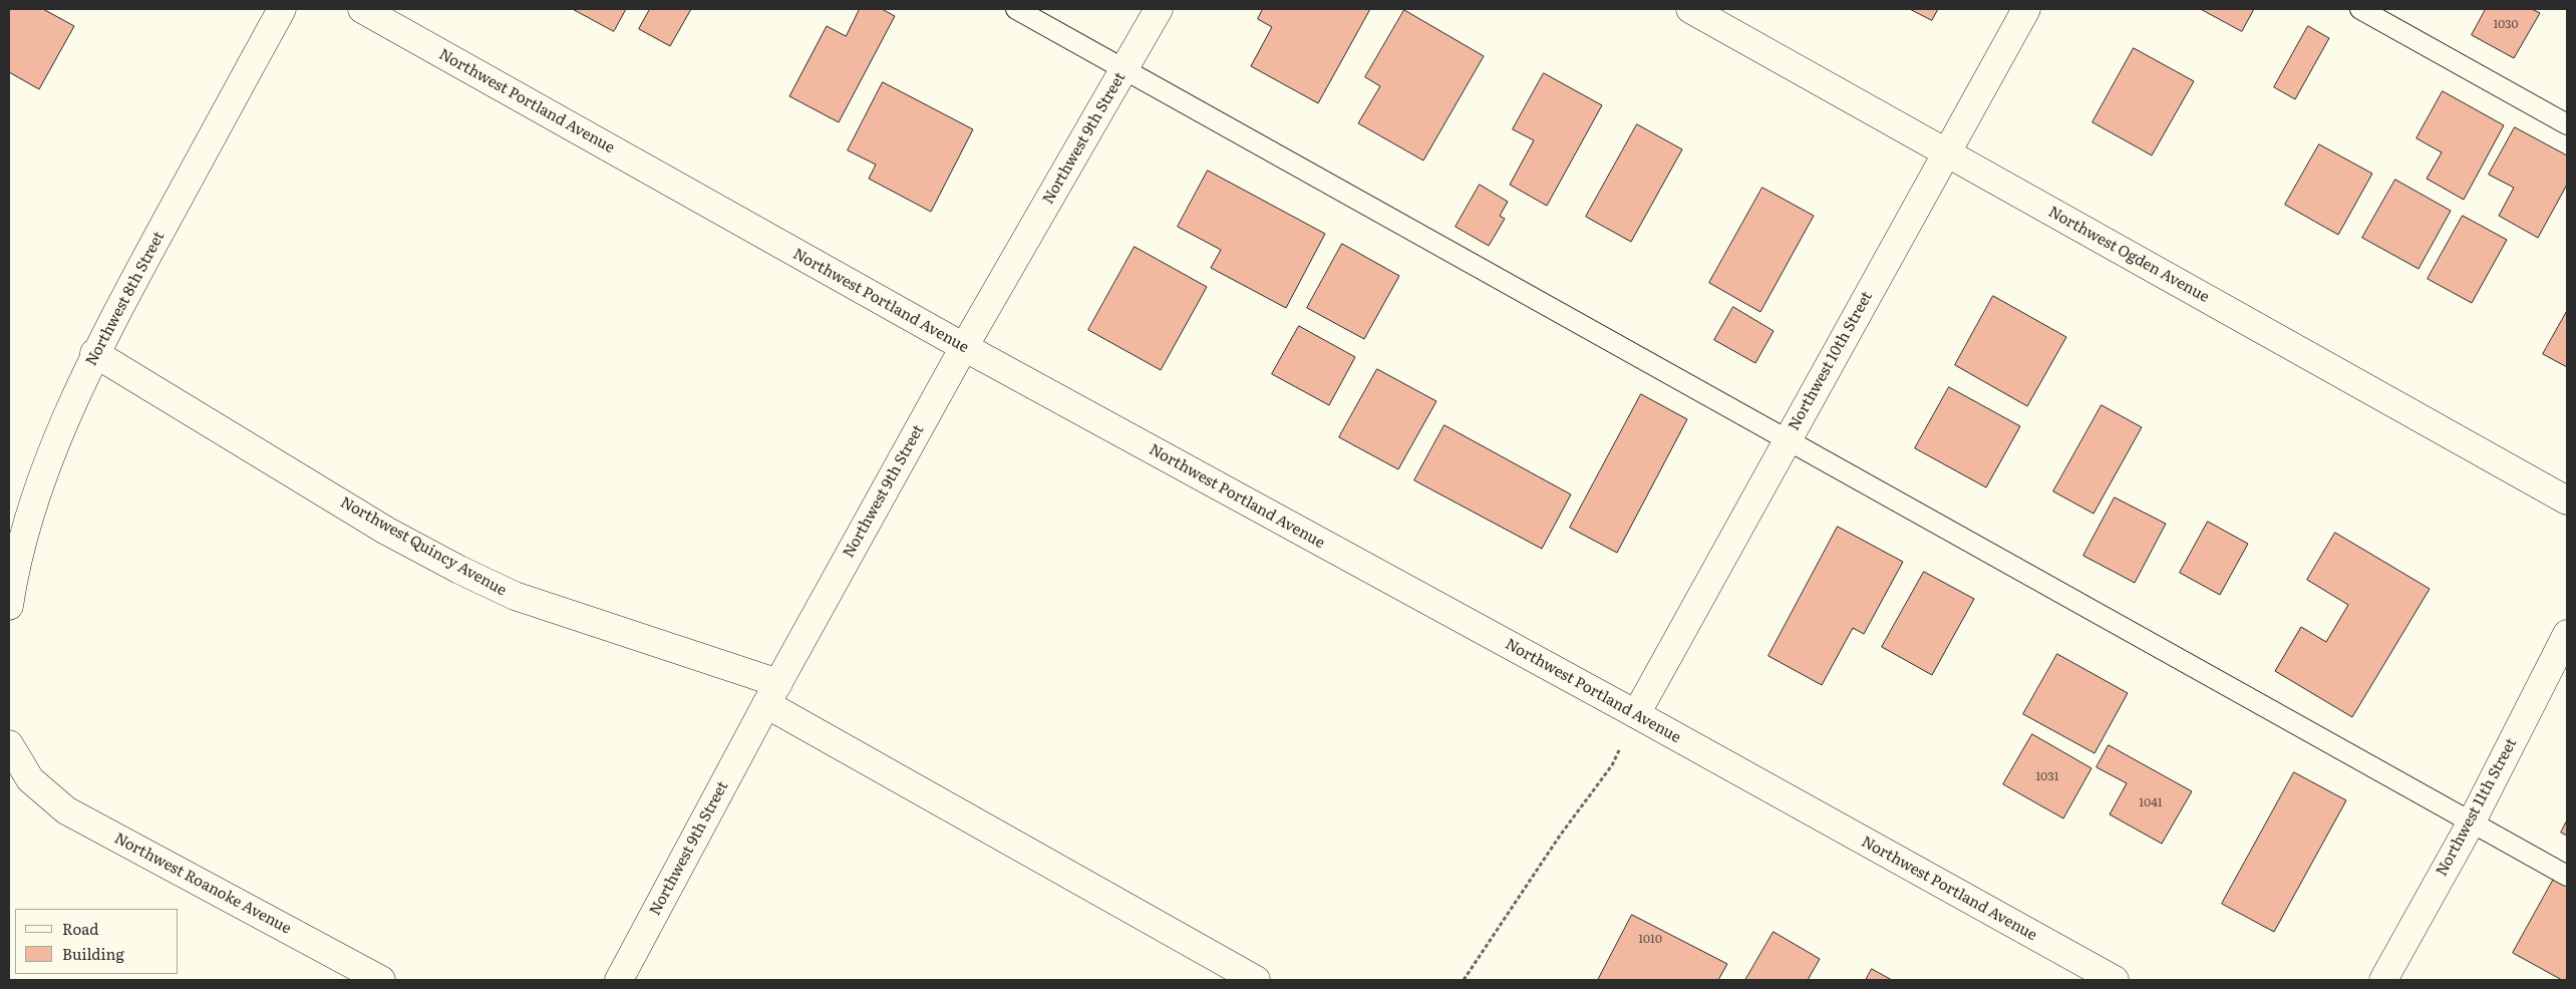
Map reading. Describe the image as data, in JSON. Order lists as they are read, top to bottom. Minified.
{"streets":{"street":["Northwest Portland Avenue","Northwest 9th Street","Northwest Ogden Avenue","Northwest 8th Street","Northwest 10th Street","Northwest Quincy Avenue","Northwest 11th Street","Northwest Roanoke Avenue"]},"crossings":[["Northwest Portland Avenue","Northwest 9th Street"],["Northwest Portland Avenue","Northwest 10th Street"],["Northwest 9th Street","Northwest Quincy Avenue"],["Northwest Ogden Avenue","Northwest 10th Street"],["Northwest 8th Street","Northwest Quincy Avenue"]],"house_numbers":["1030","1031","1041","1010"],"legend":["Road","Building"]}
